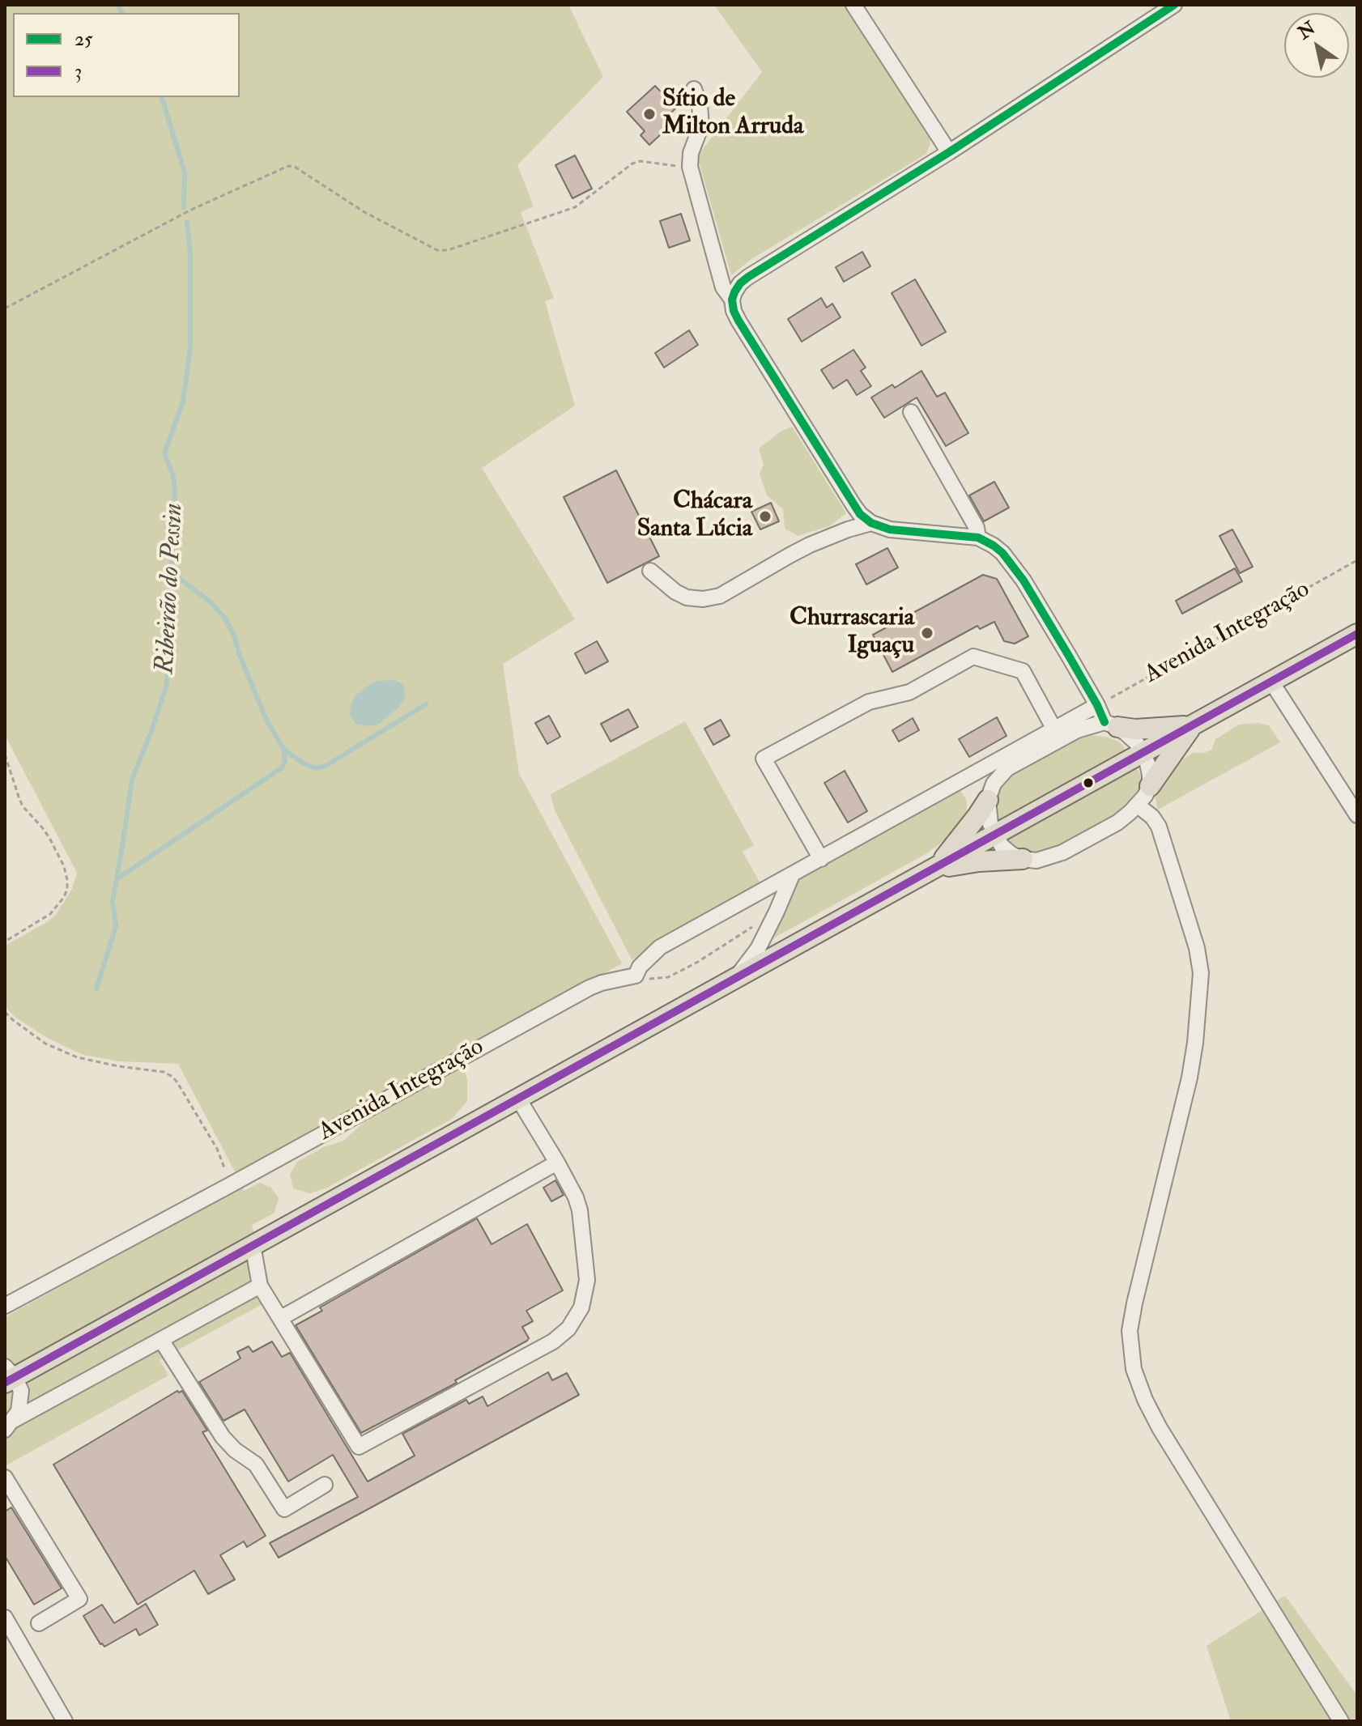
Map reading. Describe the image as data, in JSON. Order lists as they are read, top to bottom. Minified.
{"streets":{"street":["Avenida Integração"]},"water":["Ribeirão do Pessin"],"places":["Sítio de Milton Arruda","Chácara Santa Lúcia","Churrascaria Iguaçu"],"lines":["transit line 25","transit line 3"],"legend":["25","3"],"north":"top left"}
